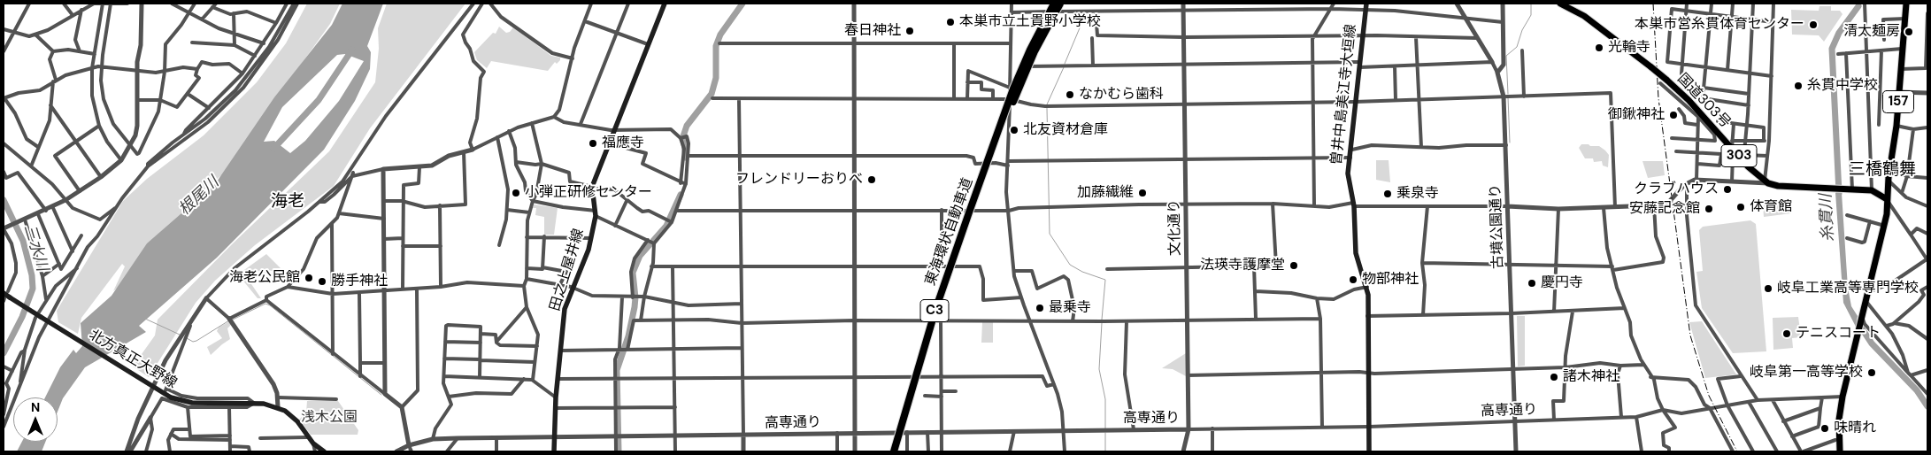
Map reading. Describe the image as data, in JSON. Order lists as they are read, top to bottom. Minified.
{"streets":{"highway":["国道303号","157","303","東海環状自動車道","C3"],"main road":["曽井中島美江寺大垣線","田之上屋井線","北方真正大野線"],"street":["古墳公園通り","文化通り","高専通り"]},"crossings":[["曽井中島美江寺大垣線","高専通り"],["国道303号","303"],["157","303"],["157","高専通り"],["古墳公園通り","高専通り"],["文化通り","高専通り"],["田之上屋井線","高専通り"]],"districts":["三橋鶴舞","海老"],"water":["根尾川","糸貫川","三水川"],"parks":["浅木公園"],"places":["本巣市立土貴野小学校","本巣市営糸貫体育センター","春日神社","清太麺房","光輪寺","糸貫中学校","なかむら歯科","御鍬神社","北友資材倉庫","福應寺","フレンドリーおりべ","クラブハウス","小弾正研修センター","加藤繊維","乗泉寺","体育館","安藤記念館","法瑛寺護摩堂","海老公民館","物部神社","勝手神社","慶円寺","岐阜工業高等専門学校","最乗寺","テニスコート","岐阜第一高等学校","諸木神社","味晴れ"],"north":"top"}
